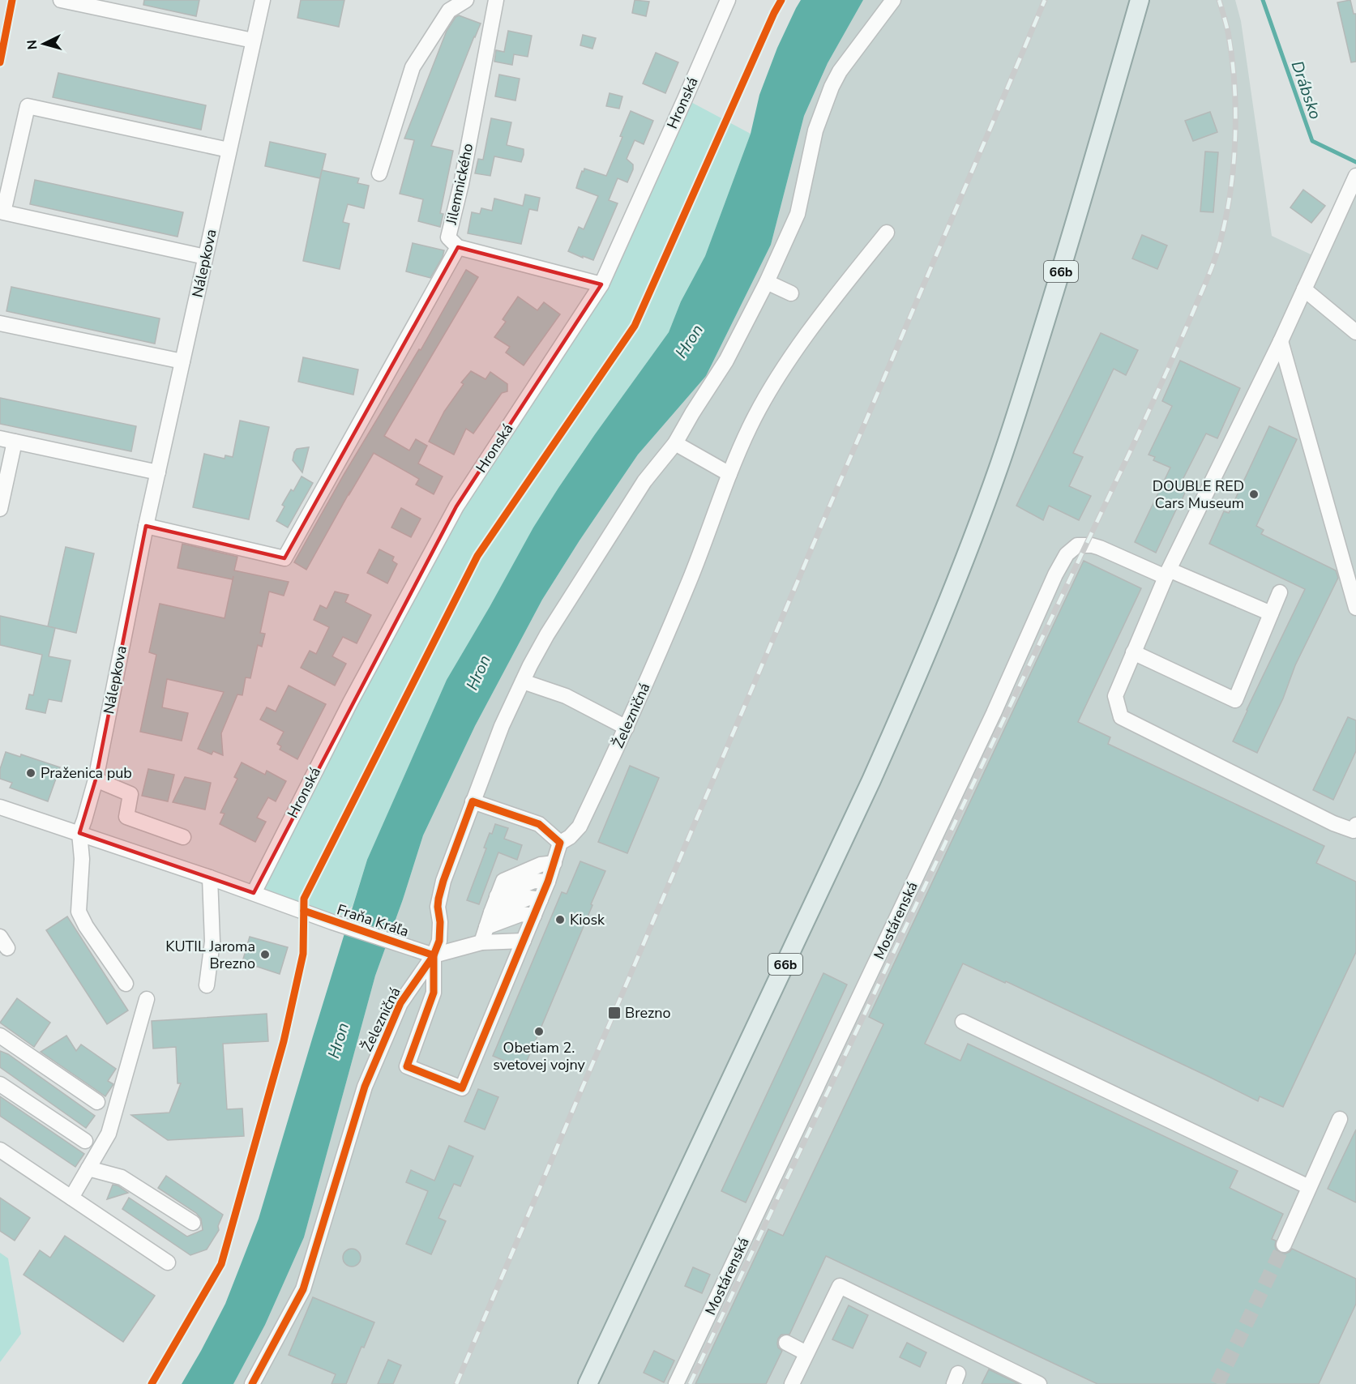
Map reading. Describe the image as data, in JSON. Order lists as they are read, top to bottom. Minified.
{"streets":{"main road":["66b"],"street":["Hronská","Jilemnického","Nálepkova","Železničná","Fraňa Kráľa","Mostárenská"]},"crossings":[["Hronská","Jilemnického"],["Hronská","Fraňa Kráľa"],["Nálepkova","Fraňa Kráľa"],["Železničná","Fraňa Kráľa"]],"water":["Drábsko","Hron"],"places":{"other":["DOUBLE RED Cars Museum","Praženica pub","Kiosk","KUTIL Jaroma Brezno","Obetiam 2. svetovej vojny"],"transit":["Brezno"]},"north":"left"}
